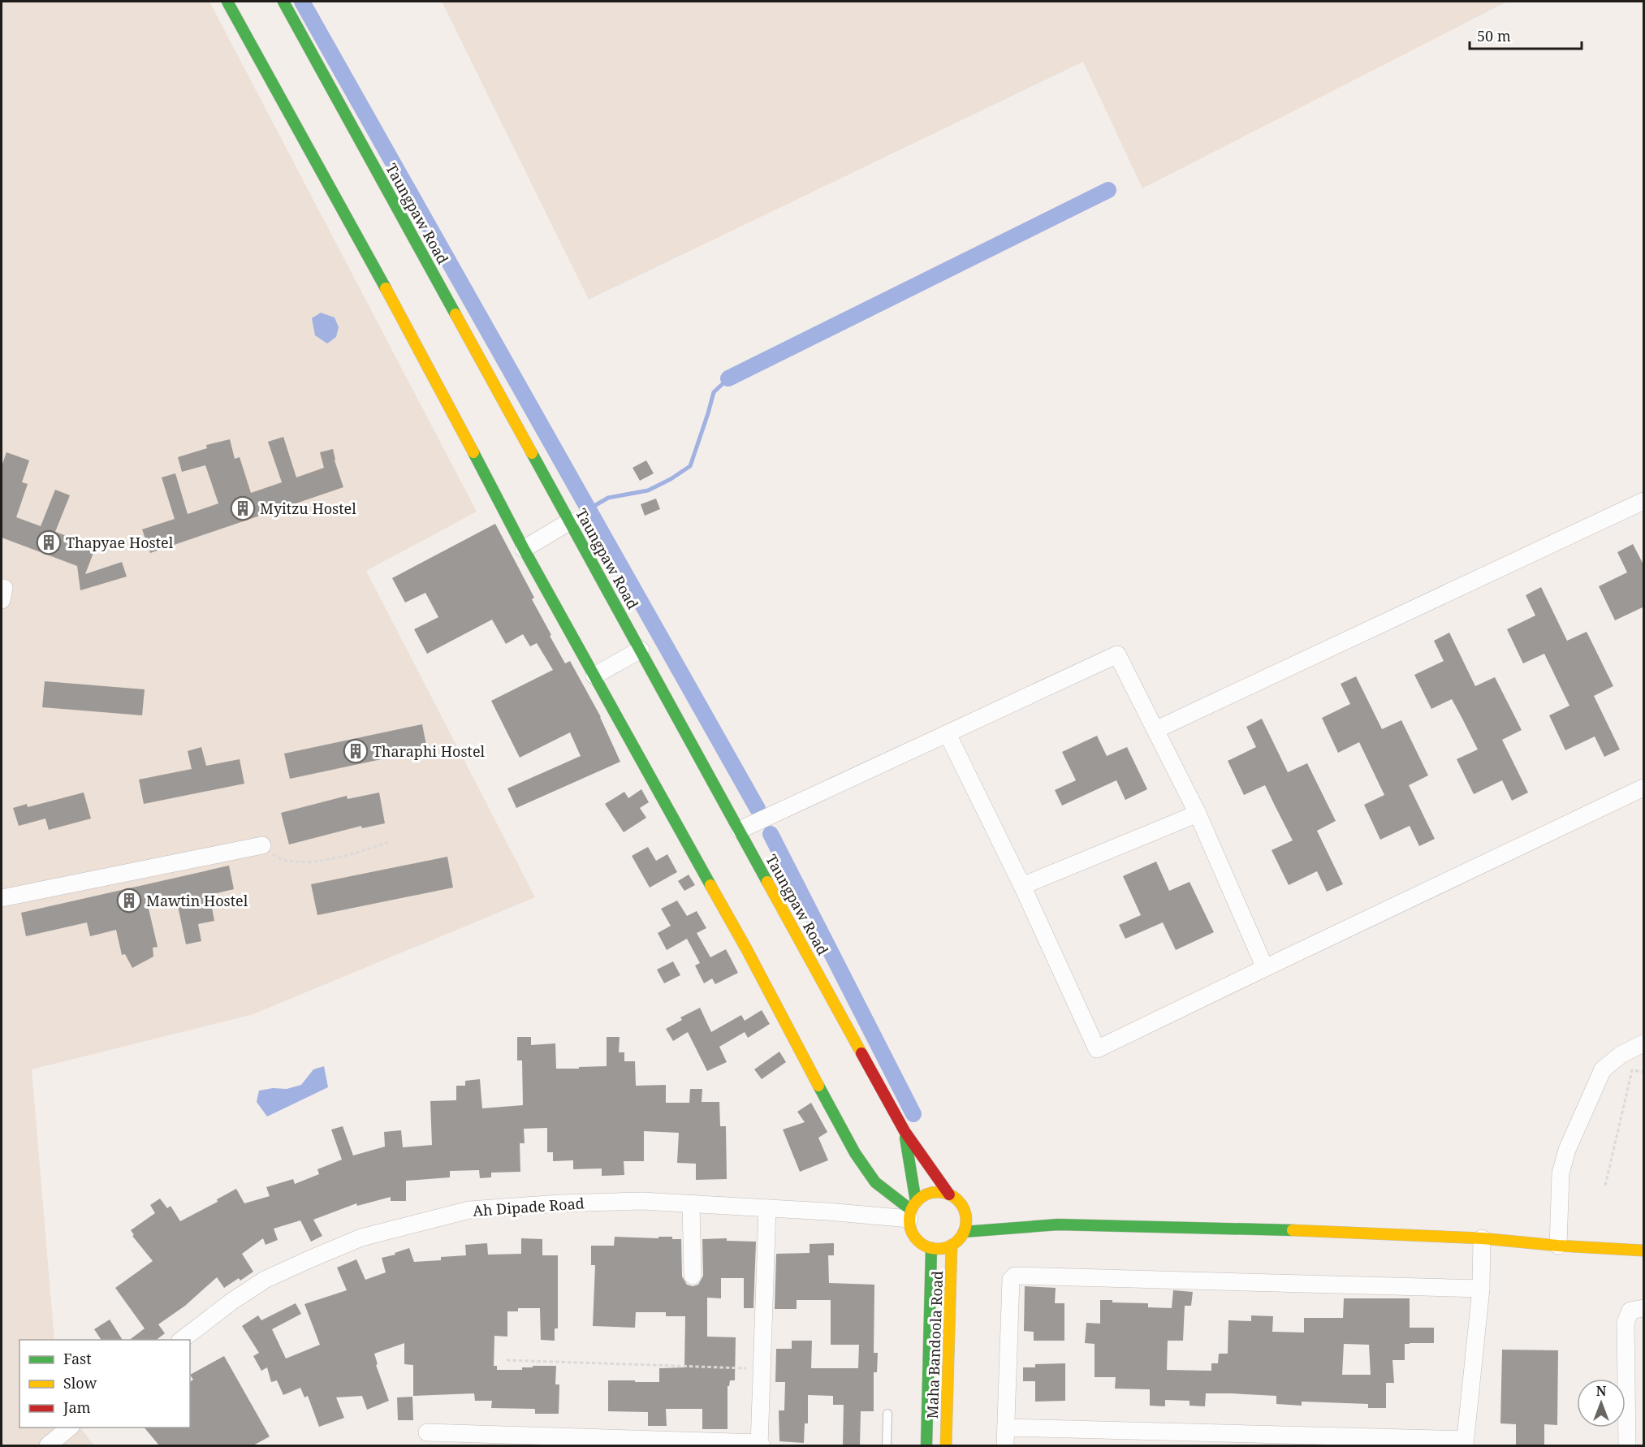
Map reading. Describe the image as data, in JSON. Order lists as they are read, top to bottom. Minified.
{"streets":{"main road":["Taungpaw Road","Maha Bandoola Road"],"street":["Ah Dipade Road"]},"crossings":[["Taungpaw Road","Ah Dipade Road"],["Taungpaw Road","Maha Bandoola Road"],["Ah Dipade Road","Maha Bandoola Road"]],"places":{"building":["Myitzu Hostel","Thapyae Hostel","Tharaphi Hostel","Mawtin Hostel"]},"legend":["Fast","Slow","Jam"],"scale_bar":"50 m","north":"top"}
